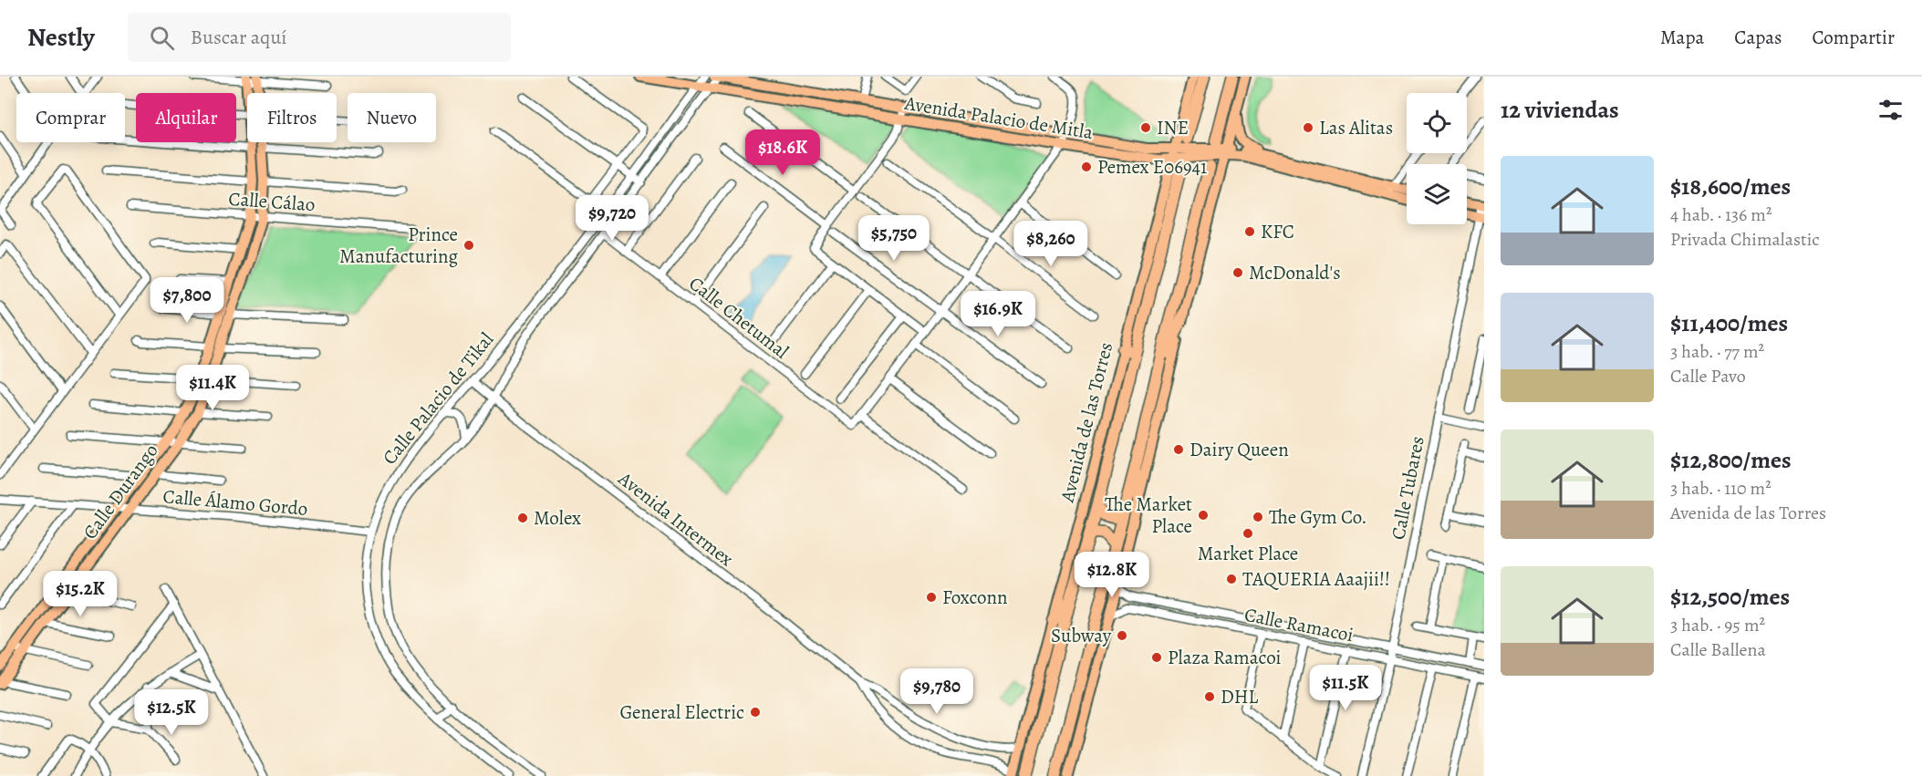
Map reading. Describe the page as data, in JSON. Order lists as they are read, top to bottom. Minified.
{"streets":{"highway":["Avenida de las Torres"],"main road":["Avenida Palacio de Mitla","Calle Durango"],"street":["Calle Cálao","Calle Chetumal","Calle Palacio de Tikal","Calle Tubares","Calle Álamo Gordo","Avenida Intermex","Calle Ramacoi"]},"crossings":[["Avenida Palacio de Mitla","Calle Palacio de Tikal"],["Avenida Palacio de Mitla","Avenida de las Torres"],["Calle Cálao","Calle Durango"],["Calle Chetumal","Calle Palacio de Tikal"],["Calle Palacio de Tikal","Calle Álamo Gordo"],["Calle Palacio de Tikal","Avenida Intermex"],["Avenida de las Torres","Avenida Intermex"],["Calle Tubares","Calle Ramacoi"],["Calle Durango","Calle Álamo Gordo"]],"places":["INE","Las Alitas","Pemex E06941","KFC","Prince Manufacturing","McDonald's","Dairy Queen","The Market Place","The Gym Co.","Molex","Market Place","TAQUERIA Aaajii!!","Foxconn","Subway","Plaza Ramacoi","DHL","General Electric"],"page":{"header":"Nestly","search":"Buscar aquí","nav":["Mapa","Capas","Compartir"],"heading":"12 viviendas","chip":["Comprar","Alquilar","Filtros","Nuevo"],"price":["$18.6K","$9,720","$5,750","$8,260","$7,800","$16.9K","$11.4K","$12.8K","$15.2K","$11.5K","$9,780","$12.5K"],"list":[{"name":"$18,600/mes","note":"4 hab. · 136 m² · Privada Chimalastic"},{"name":"$11,400/mes","note":"3 hab. · 77 m² · Calle Pavo"},{"name":"$12,800/mes","note":"3 hab. · 110 m² · Avenida de las Torres"},{"name":"$12,500/mes","note":"3 hab. · 95 m² · Calle Ballena"}]}}
